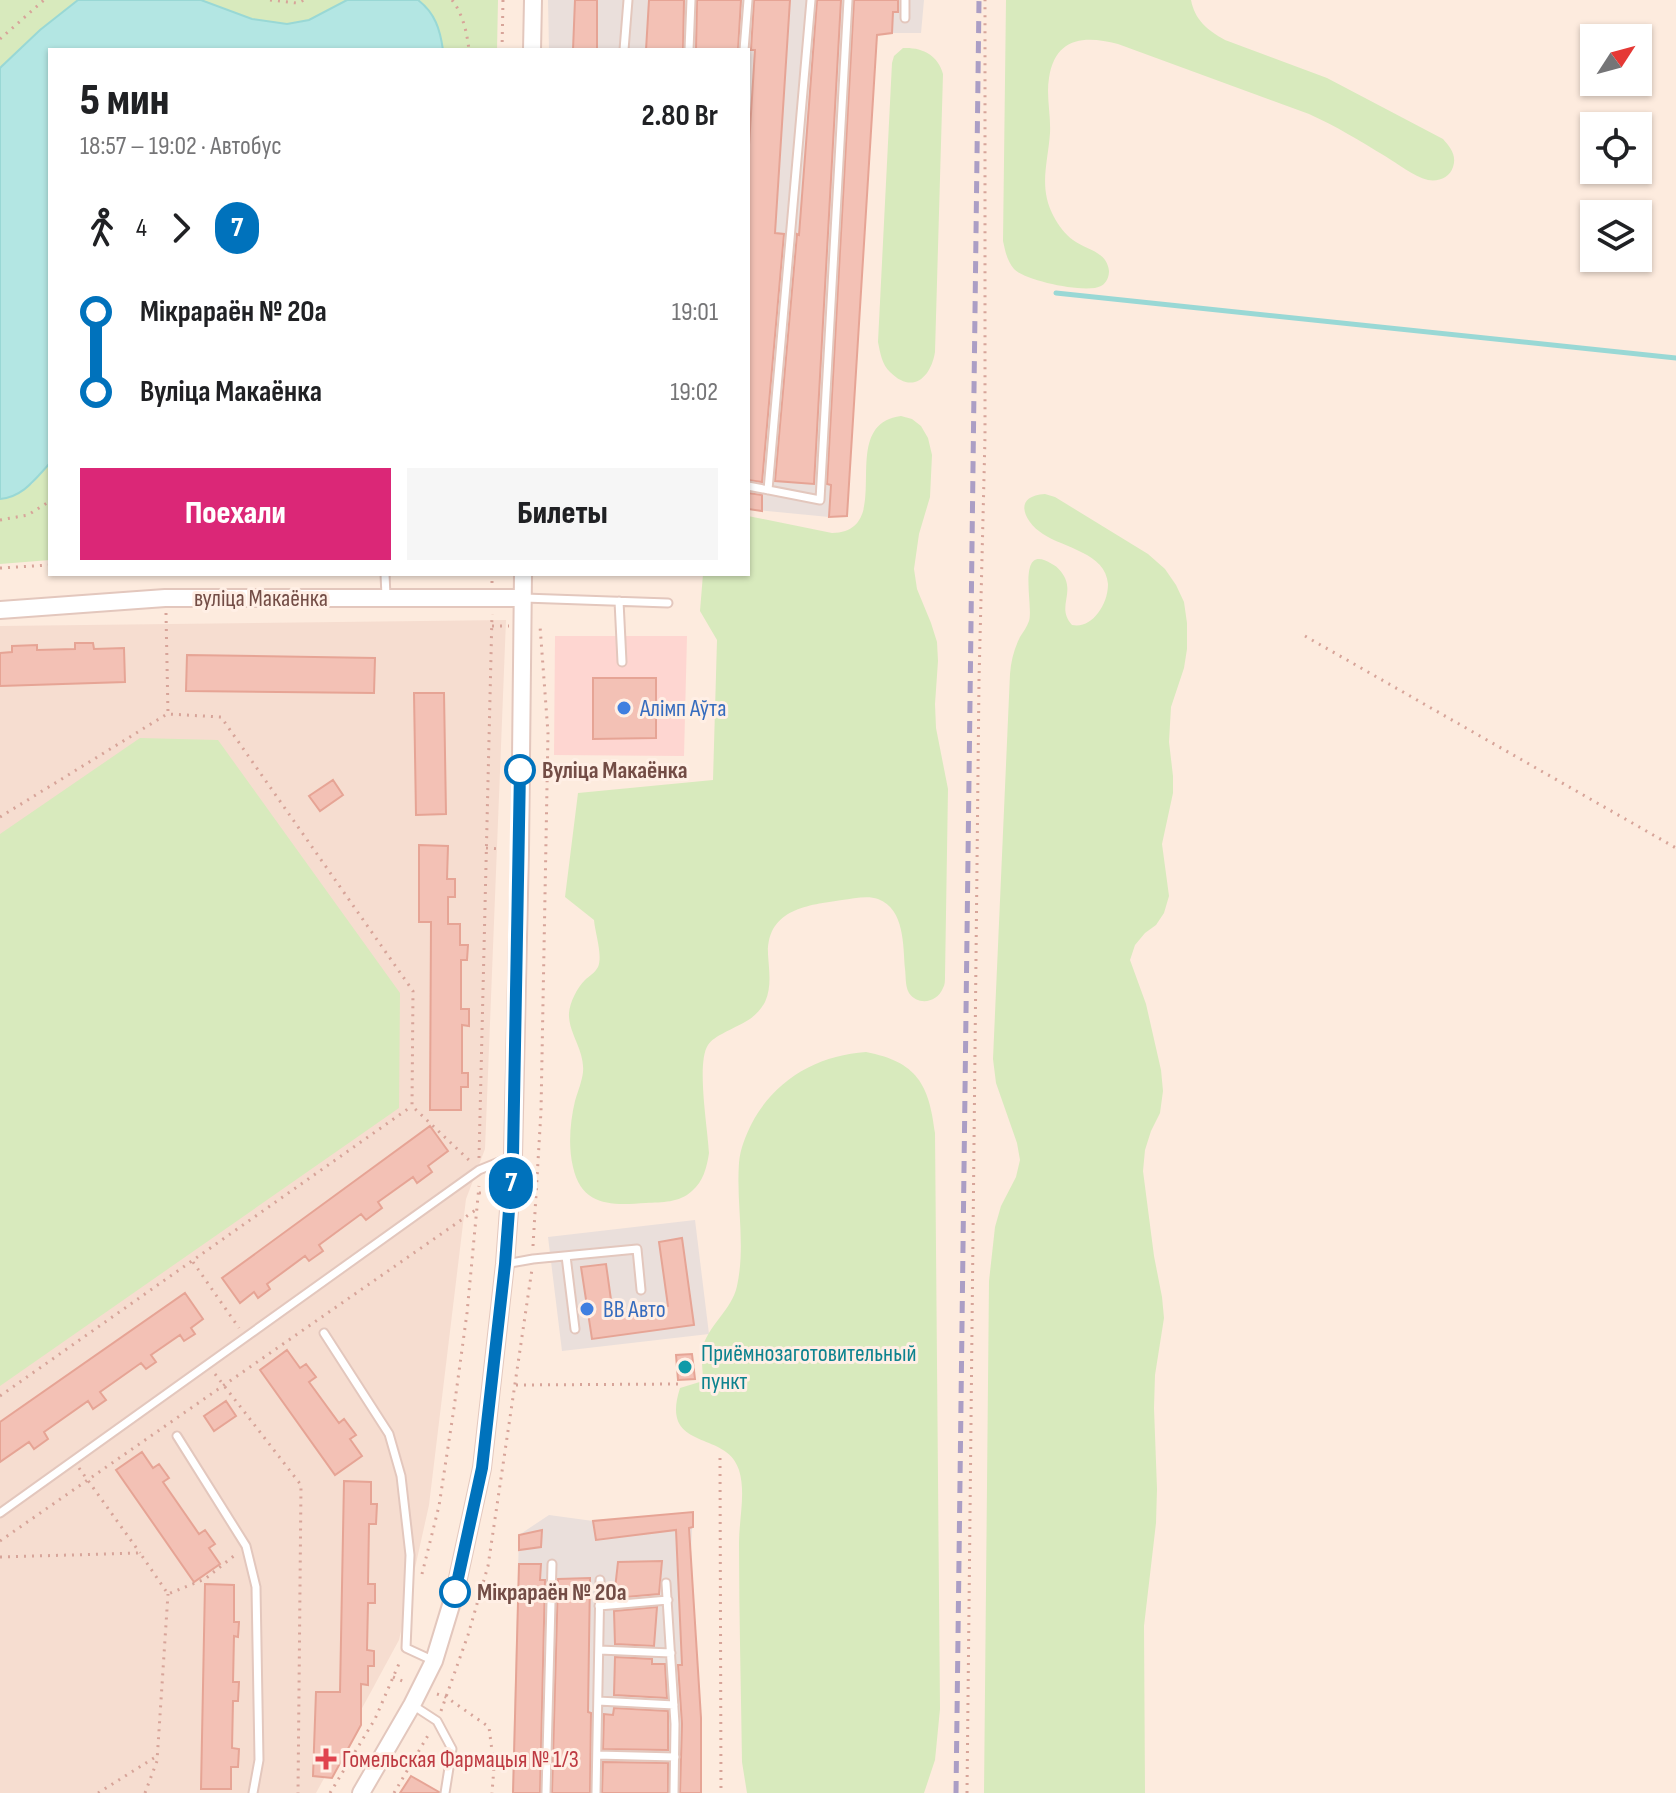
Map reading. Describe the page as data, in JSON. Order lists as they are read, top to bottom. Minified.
{"streets":{"street":["вуліца Макаёнка"]},"places":{"other":["Алімп Аўта","Вуліца Макаёнка","ВВ Авто","Приёмнозаготовительный пункт","Мікрараён № 20а"],"health":["Гомельская Фармацыя № 1/3"]},"lines":["bus line 7"],"north":"top right","page":{"on_map":"7","heading":["5 мин","18:57 – 19:02 · Автобус","2.80 Br"],"legs":["4","7"],"list":[{"name":"Мікрараён № 20а","value":"19:01"},{"name":"Вуліца Макаёнка","value":"19:02"}],"buttons":["Поехали","Билеты"]}}
